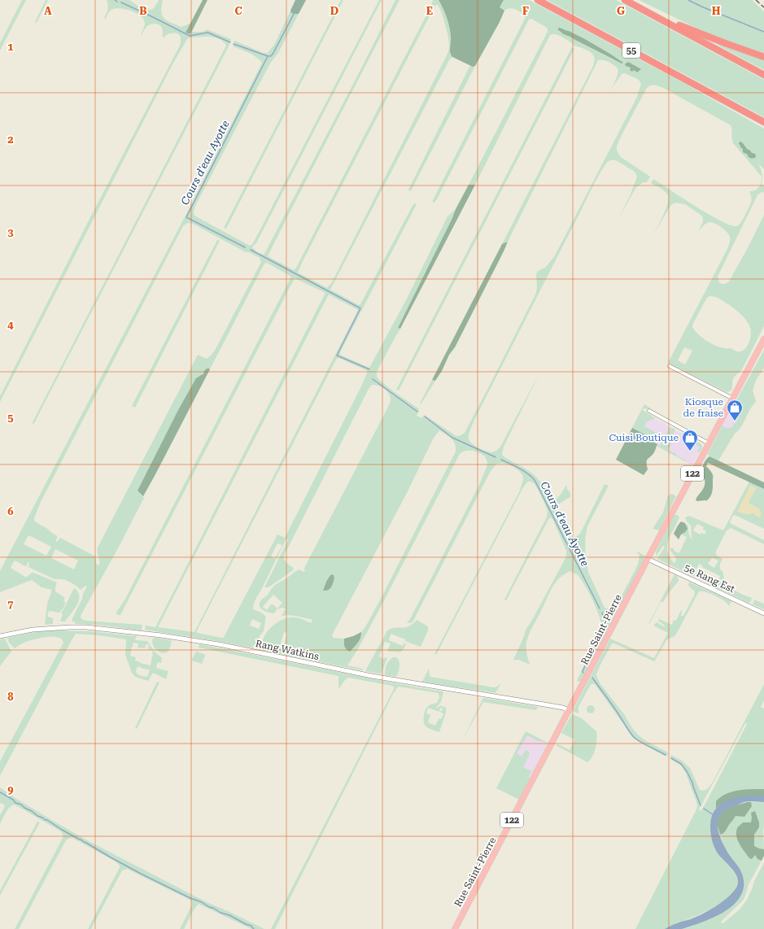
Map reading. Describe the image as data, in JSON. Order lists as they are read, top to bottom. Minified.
{"streets":{"highway":["55"],"main road":["122","Rue Saint-Pierre"],"street":["5e Rang Est","Rang Watkins"]},"crossings":[["5e Rang Est","Rue Saint-Pierre"],["Rue Saint-Pierre","Rang Watkins"]],"water":["Cours d'eau Ayotte"],"places":{"shop":["Kiosque de fraise","Cuisi Boutique"]},"grid":{"columns":["A","B","C","D","E","F","G","H"],"rows":["1","2","3","4","5","6","7","8","9"]}}
